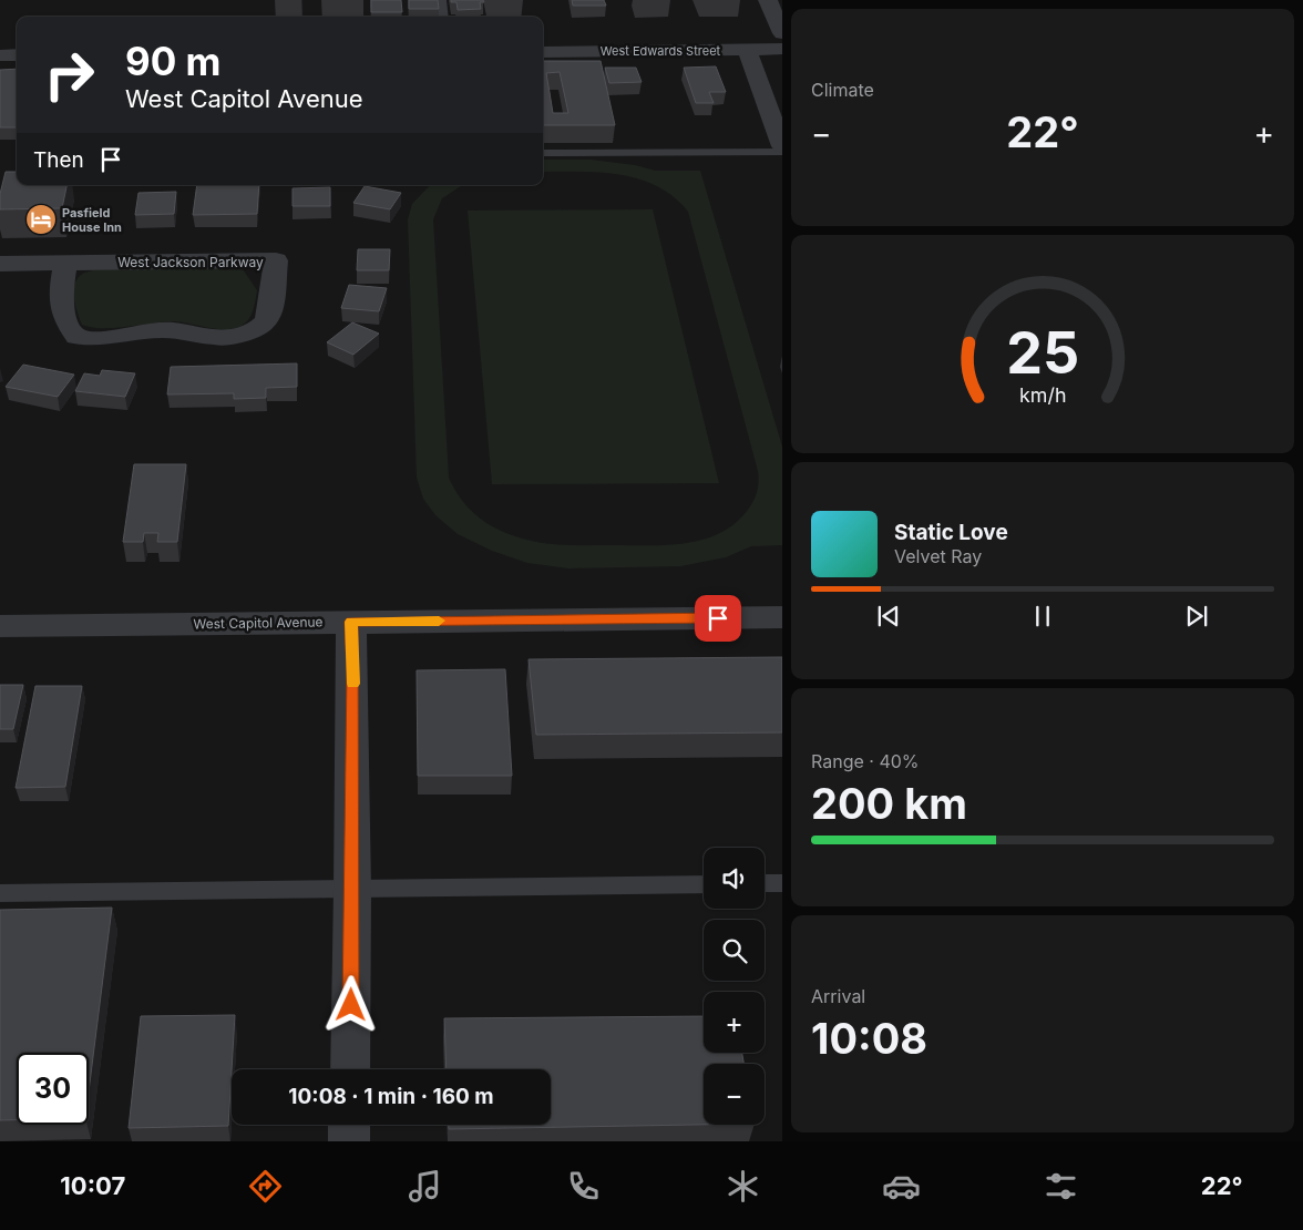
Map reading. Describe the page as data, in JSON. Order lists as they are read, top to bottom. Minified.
{"streets":{"street":["West Edwards Street","West Jackson Parkway","West Capitol Avenue"]},"places":{"hotel":["Pasfield House Inn"]},"page":{"tile":["Climate",["Range · 40%","200 km"],["Arrival","10:08"]],"turn":["90 m","West Capitol Avenue"],"heat":["−","22°","+"],"then":"Then","song":["Static Love","Velvet Ray"],"map_buttons":["+","−"],"limit":"30","trip":"10:08 · 1 min · 160 m","tabs":["10:07","22°"],"gauge":["25","km/h"]}}
